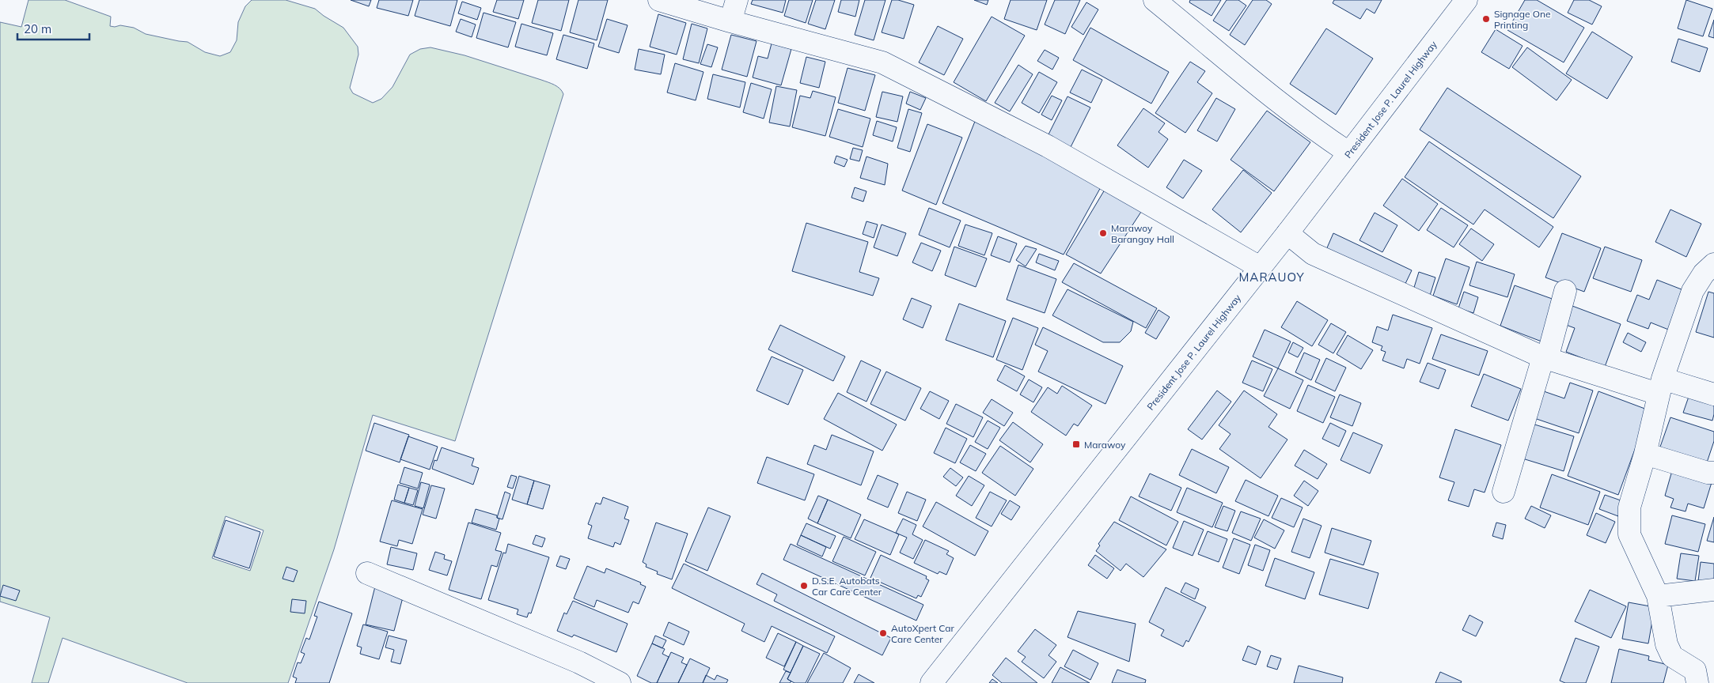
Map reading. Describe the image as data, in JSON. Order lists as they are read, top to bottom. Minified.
{"streets":{"street":["President Jose P. Laurel Highway"]},"districts":["MARAUOY"],"places":{"other":["Signage One Printing","Marawoy Barangay Hall","D.S.E. Autobats Car Care Center","AutoXpert Car Care Center"],"transit":["Marawoy"]},"scale_bar":"20 m"}
